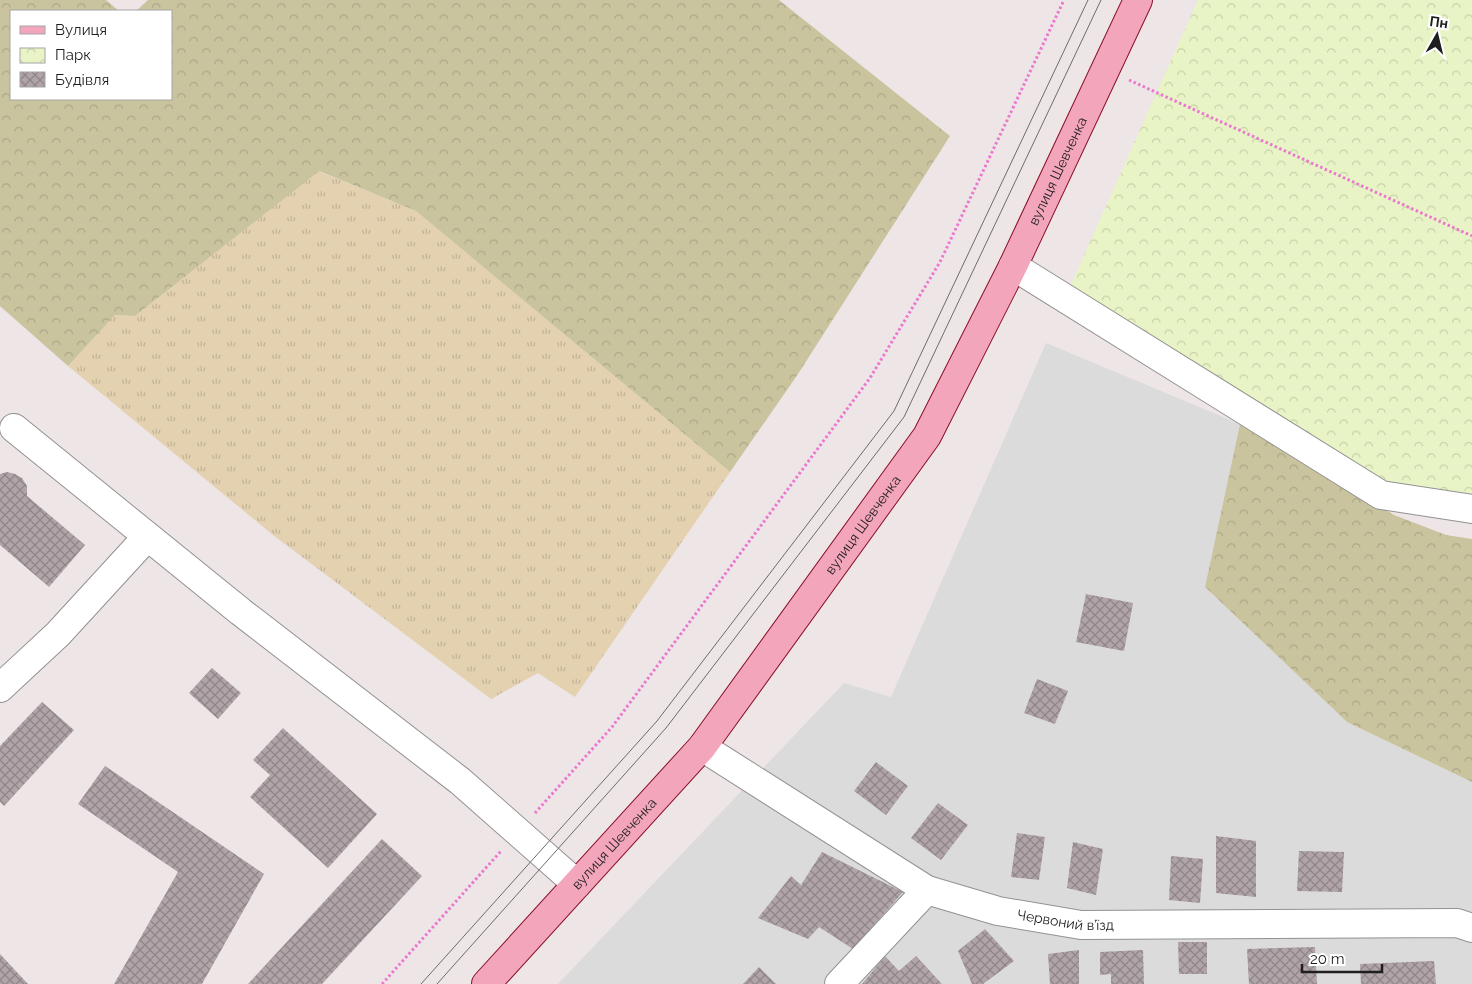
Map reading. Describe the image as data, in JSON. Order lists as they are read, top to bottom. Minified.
{"streets":{"main road":["вулиця Шевченка"],"street":["Червоний в’їзд"]},"crossings":[["вулиця Шевченка","Червоний в’їзд"]],"legend":["Вулиця","Парк","Будівля"],"scale_bar":"20 m","north":"top"}
